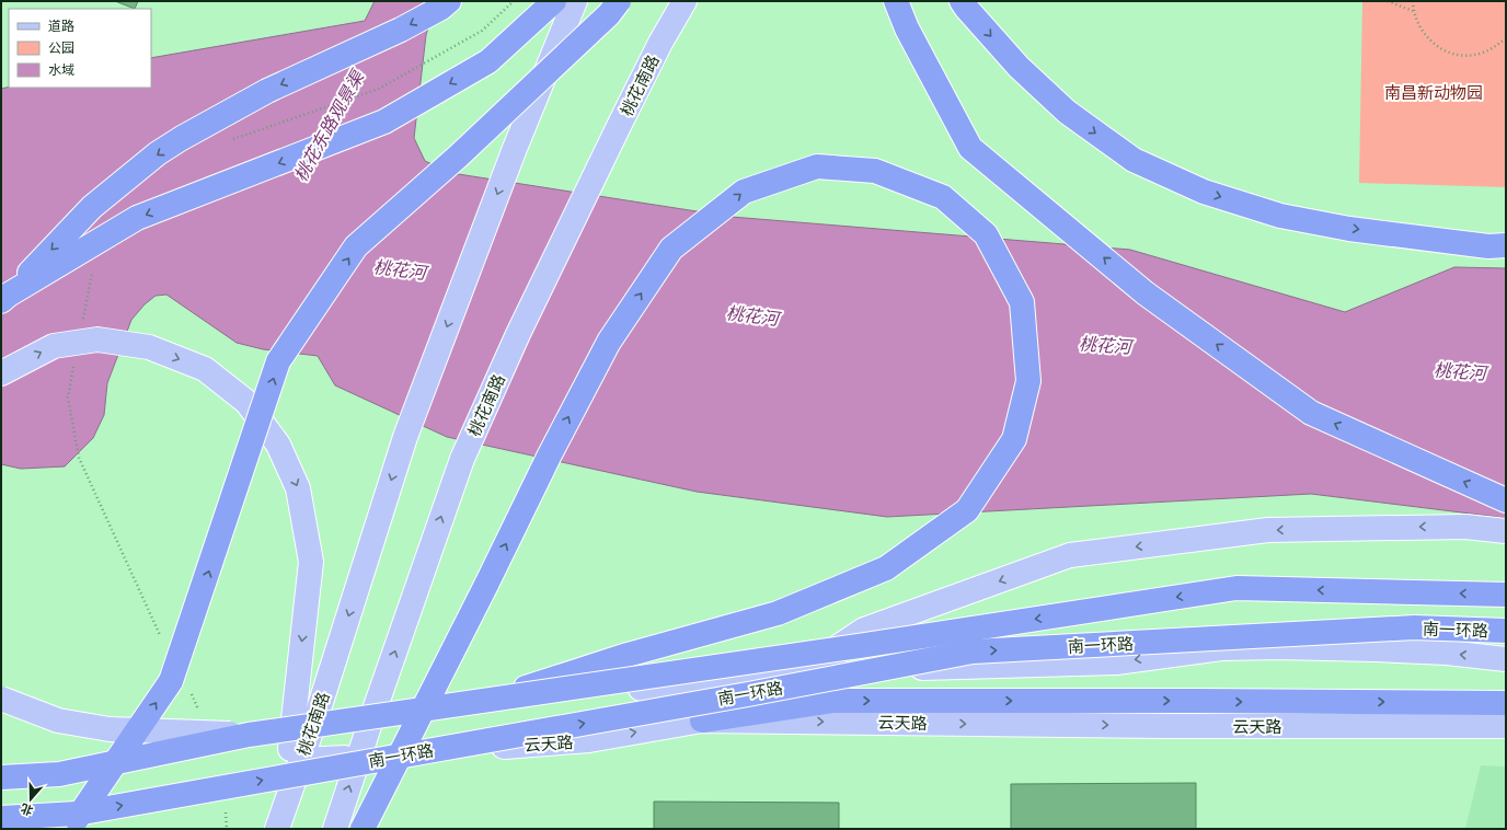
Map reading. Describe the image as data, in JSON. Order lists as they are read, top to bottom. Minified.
{"streets":{"highway":["南一环路"],"main road":["桃花南路","云天路"]},"crossings":[["桃花南路","云天路"]],"water":["桃花东路观景渠","桃花河"],"parks":["南昌新动物园"],"legend":["道路","公园","水域"],"north":"bottom"}
